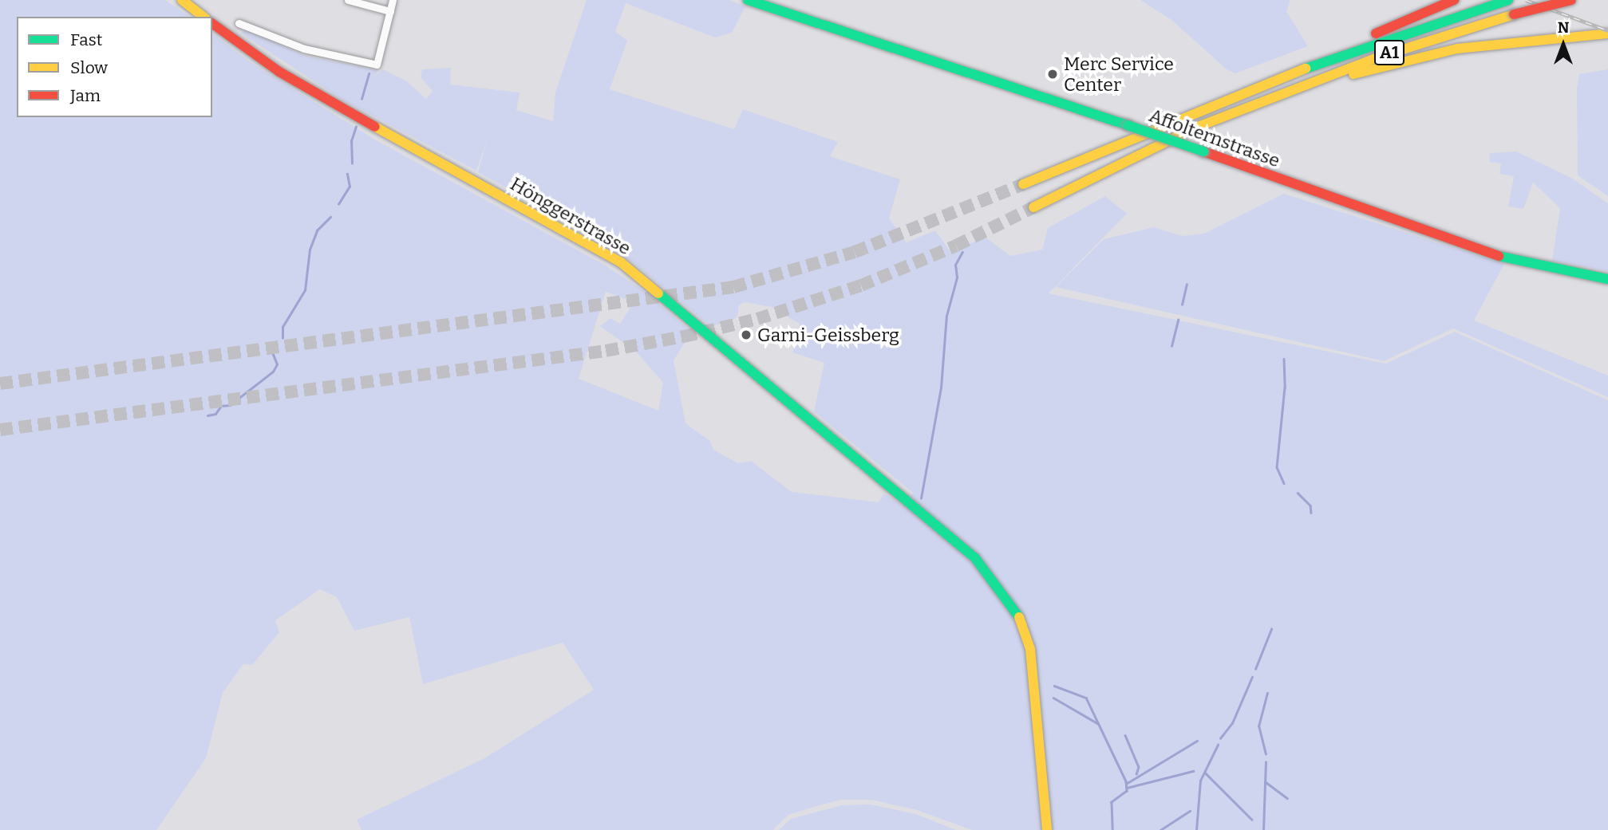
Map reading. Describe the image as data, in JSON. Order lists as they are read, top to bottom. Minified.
{"streets":{"main road":["A1","Affolternstrasse","Hönggerstrasse"]},"places":["Merc Service Center","Garni-Geissberg"],"legend":["Fast","Slow","Jam"],"north":"top"}
